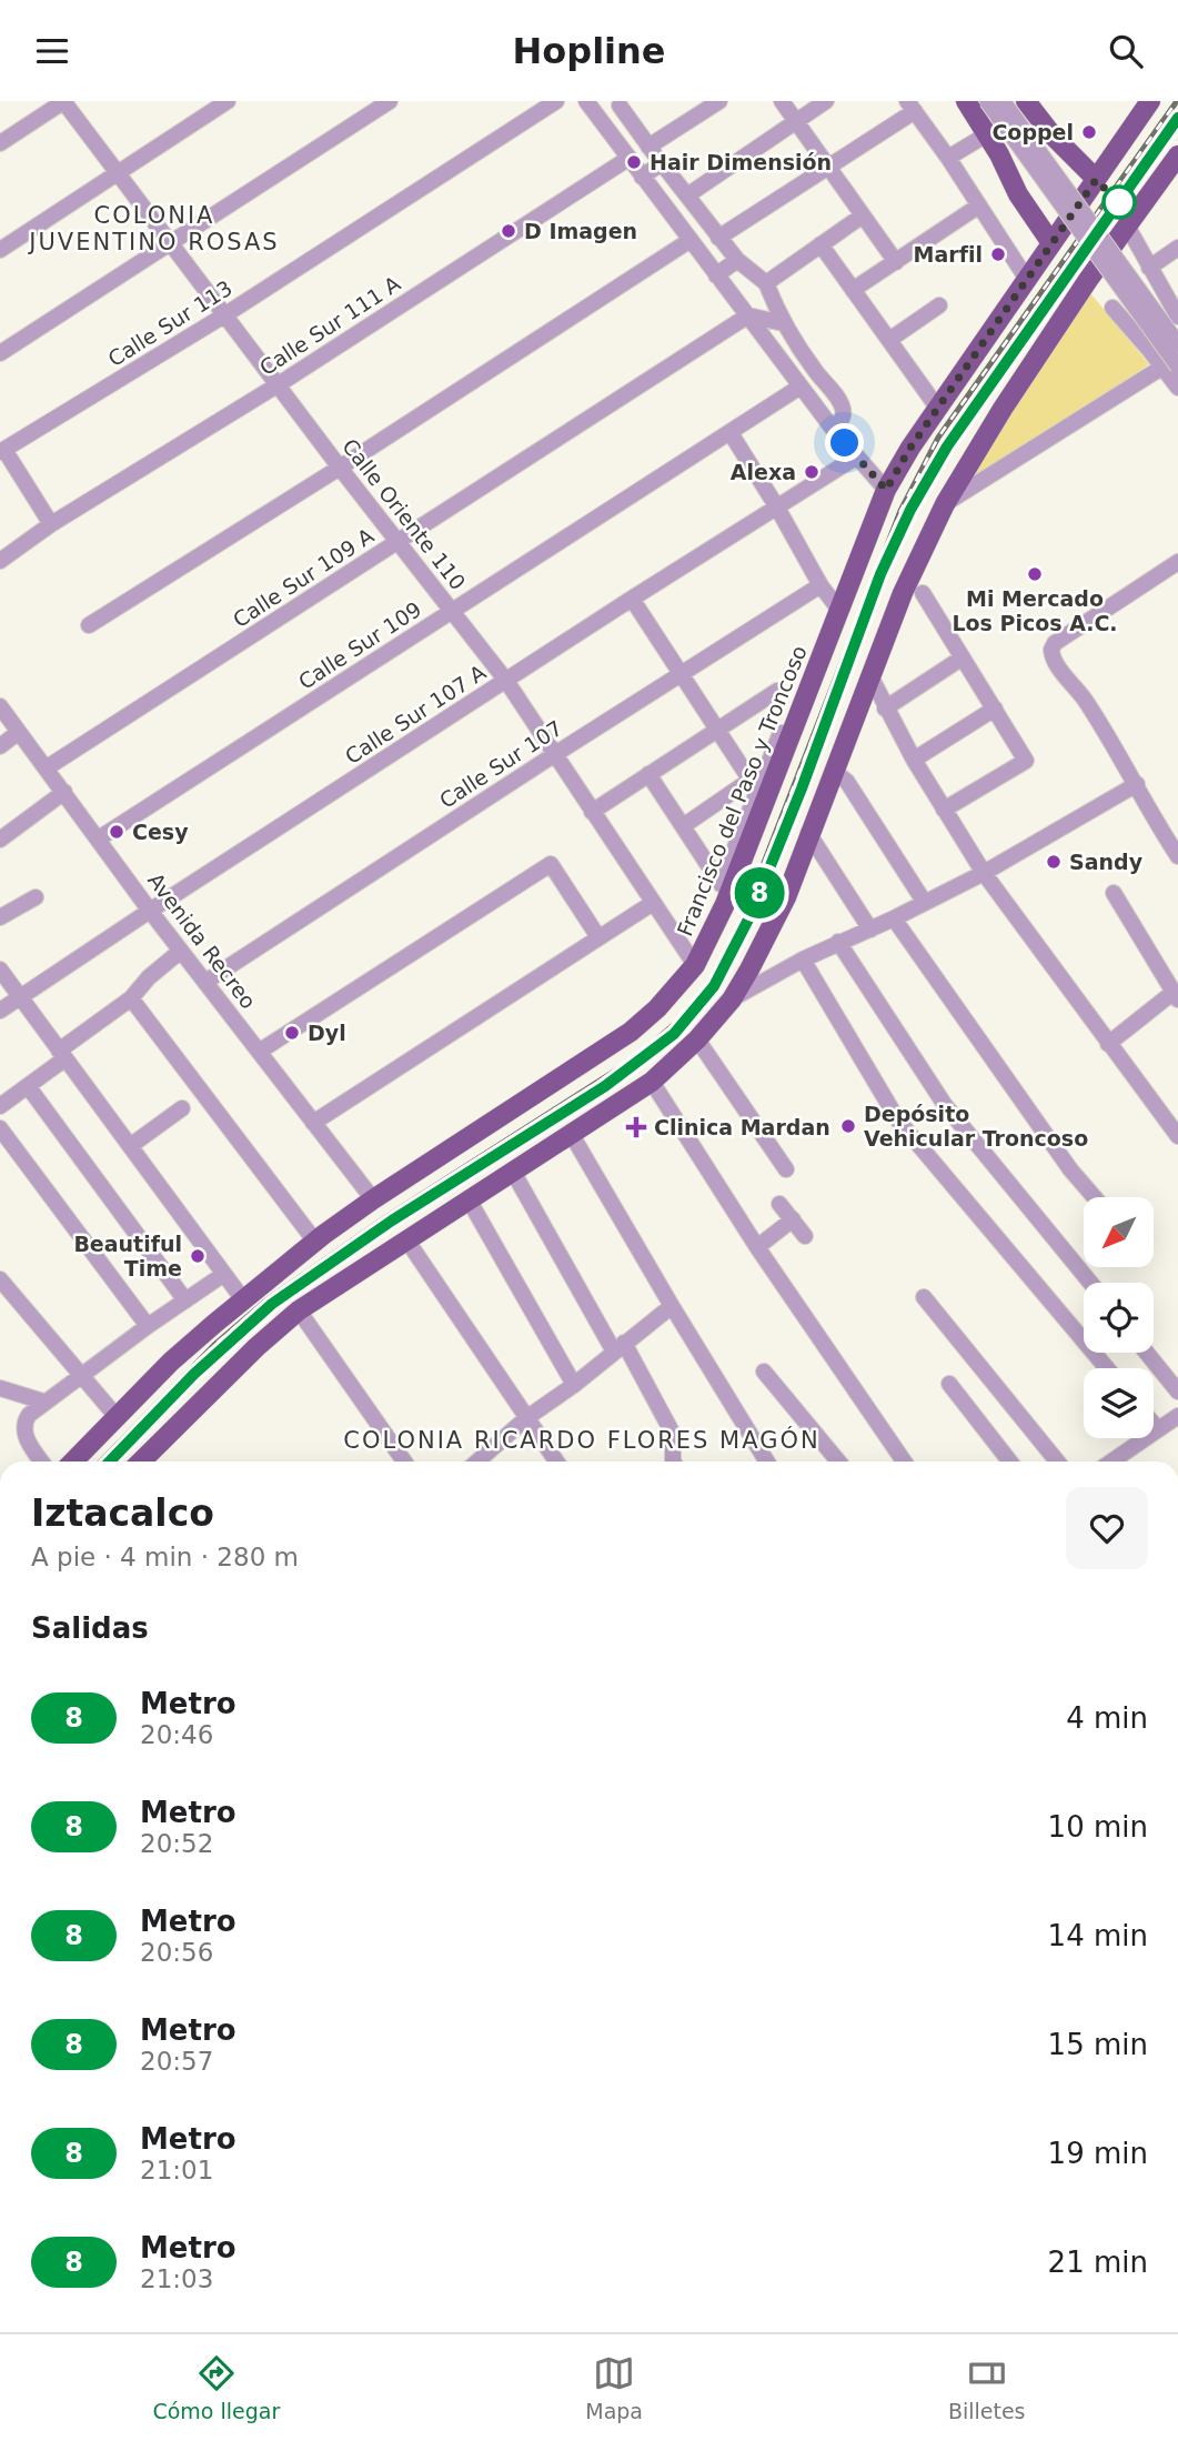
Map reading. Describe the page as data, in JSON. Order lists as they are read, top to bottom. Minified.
{"streets":{"main road":["Francisco del Paso y Troncoso"],"street":["Calle Sur 113","Calle Sur 111 A","Calle Oriente 110","Calle Sur 109 A","Calle Sur 109","Calle Sur 107 A","Calle Sur 107","Avenida Recreo"]},"crossings":[["Calle Sur 113","Calle Oriente 110"],["Calle Sur 111 A","Calle Oriente 110"],["Calle Oriente 110","Calle Sur 109 A"],["Calle Oriente 110","Calle Sur 109"],["Calle Oriente 110","Calle Sur 107 A"],["Calle Oriente 110","Calle Sur 107"],["Calle Oriente 110","Francisco del Paso y Troncoso"],["Calle Sur 109 A","Avenida Recreo"],["Calle Sur 109","Avenida Recreo"],["Calle Sur 107 A","Avenida Recreo"],["Calle Sur 107","Avenida Recreo"],["Francisco del Paso y Troncoso","Avenida Recreo"]],"districts":["COLONIA JUVENTINO ROSAS","COLONIA RICARDO FLORES MAGÓN"],"places":{"other":["Coppel","Hair Dimensión","D Imagen","Marfil","Alexa","Mi Mercado Los Picos A.C.","Cesy","Sandy","Dyl","Depósito Vehicular Troncoso","Beautiful Time"],"health":["Clinica Mardan"]},"lines":["metro line 8"],"north":"bottom left","page":{"header":"Hopline","on_map":"8","heading":[["Iztacalco","A pie · 4 min · 280 m"],"Salidas"],"list":[{"mark":"8","name":"Metro","note":"20:46","value":"4 min"},{"mark":"8","name":"Metro","note":"20:52","value":"10 min"},{"mark":"8","name":"Metro","note":"20:56","value":"14 min"},{"mark":"8","name":"Metro","note":"20:57","value":"15 min"},{"mark":"8","name":"Metro","note":"21:01","value":"19 min"},{"mark":"8","name":"Metro","note":"21:03","value":"21 min"}],"tabs":["Cómo llegar","Mapa","Billetes"]}}
